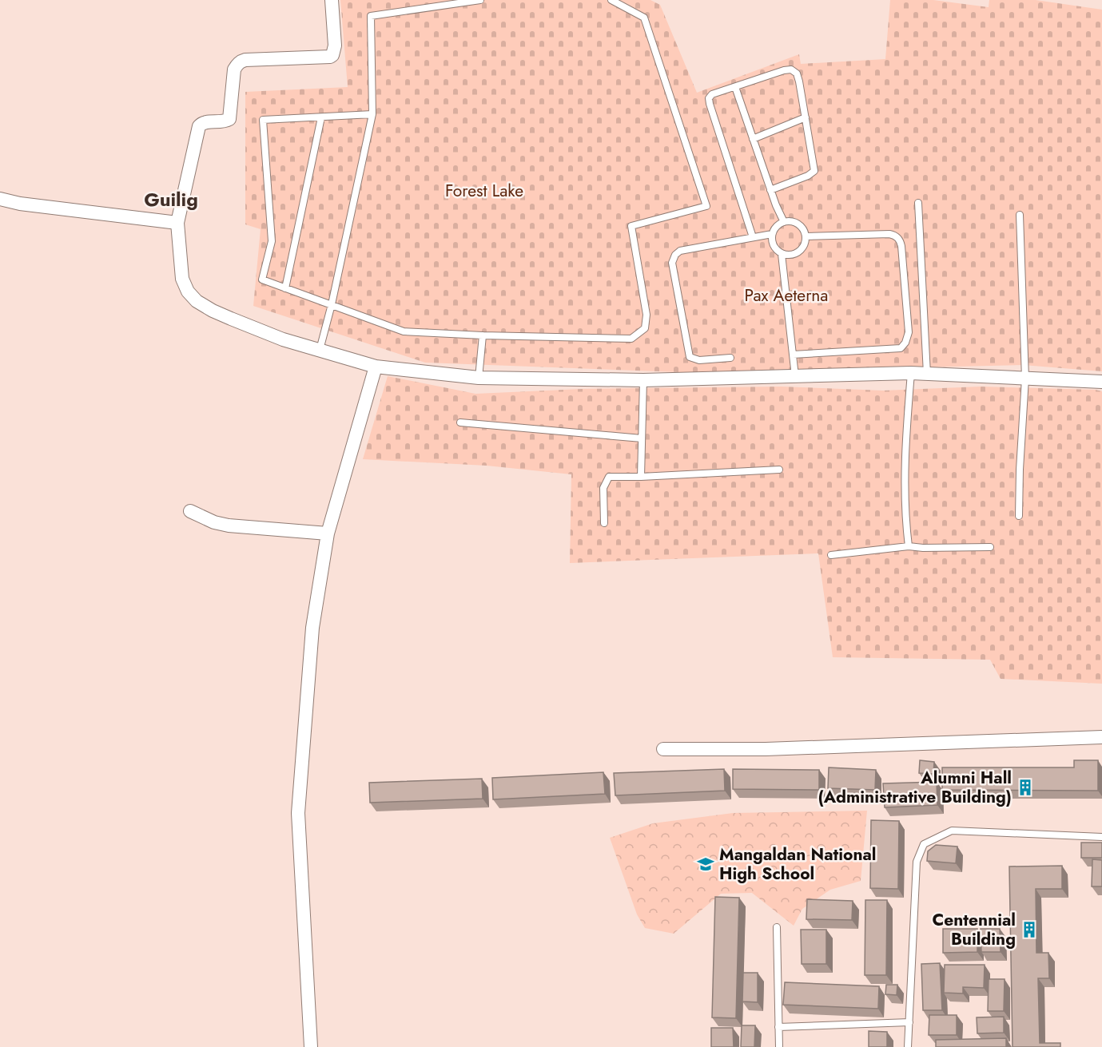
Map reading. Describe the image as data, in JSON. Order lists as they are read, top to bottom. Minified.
{"districts":["Guilig"],"parks":["Forest Lake","Pax Aeterna"],"places":{"building":["Alumni Hall (Administrative Building)","Centennial Building"],"school or university":["Mangaldan National High School"]}}
